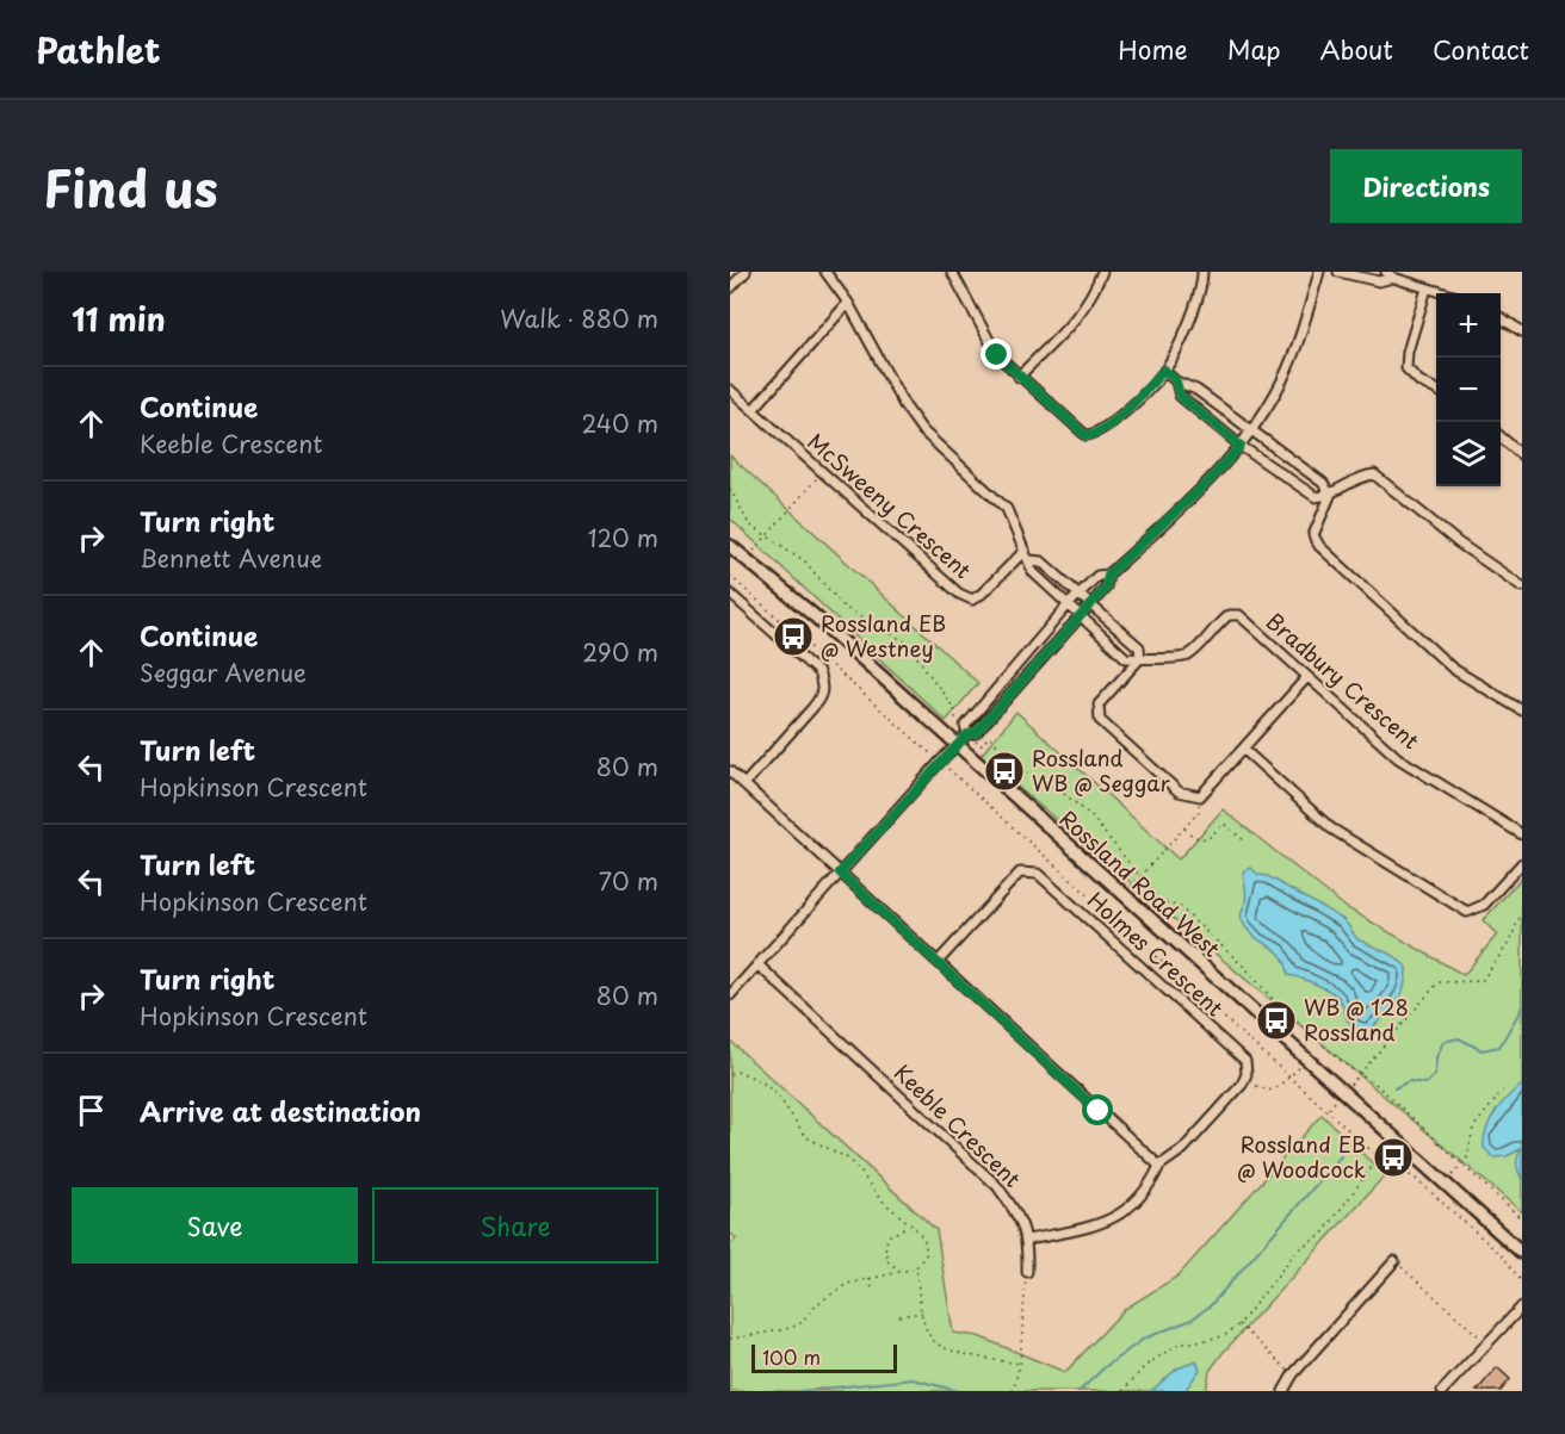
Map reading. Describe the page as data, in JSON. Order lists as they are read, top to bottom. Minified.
{"streets":{"main road":["Rossland Road West"],"street":["McSweeny Crescent","Bradbury Crescent","Holmes Crescent","Keeble Crescent"]},"places":{"bus stop":["Rossland EB @ Westney","Rossland WB @ Seggar","WB @ 128 Rossland","Rossland EB @ Woodcock"]},"scale_bar":"100 m","page":{"header":"Pathlet","nav":["Home","Map","About","Contact"],"title":"Find us","buttons":["Directions",["Save","Share"]],"heading":["11 min","Walk · 880 m"],"map_buttons":["+","−"],"list":[["Continue","Keeble Crescent","240 m"],["Turn right","Bennett Avenue","120 m"],["Continue","Seggar Avenue","290 m"],["Turn left","Hopkinson Crescent","80 m"],["Turn left","Hopkinson Crescent","70 m"],["Turn right","Hopkinson Crescent","80 m"],"Arrive at destination"],"scale":"100 m"}}
